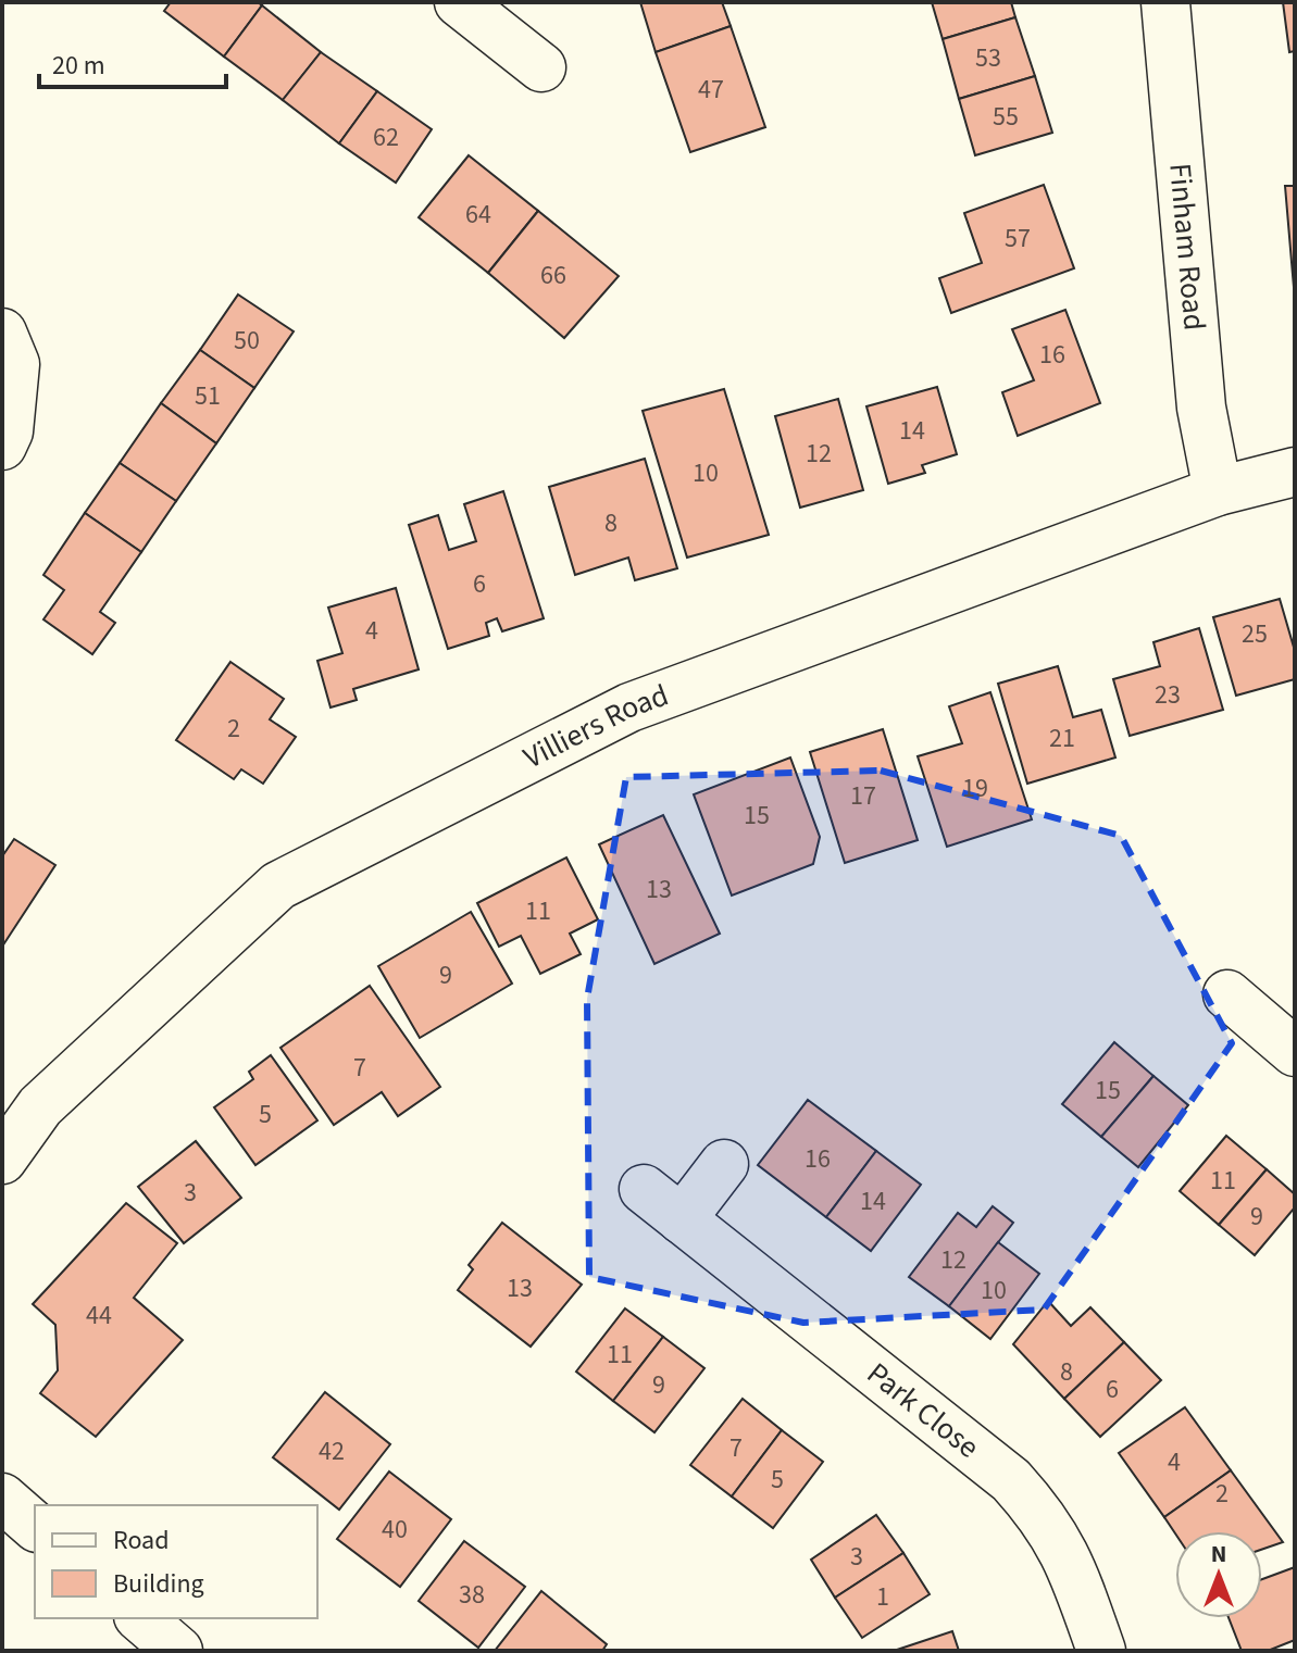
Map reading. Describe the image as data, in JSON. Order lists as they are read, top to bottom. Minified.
{"streets":{"street":["Finham Road","Villiers Road","Park Close"]},"crossings":[["Finham Road","Villiers Road"]],"house_numbers":["53","47","55","62","64","57","66","50","16","51","14","12","10","8","6","4","25","23","2","21","19","17","15","13","11","9","7","15","5","16","11","3","14","9","12","13","10","44","11","8","9","6","7","42","4","5","2","40","3","38","1"],"legend":["Road","Building"],"scale_bar":"20 m","north":"top"}
